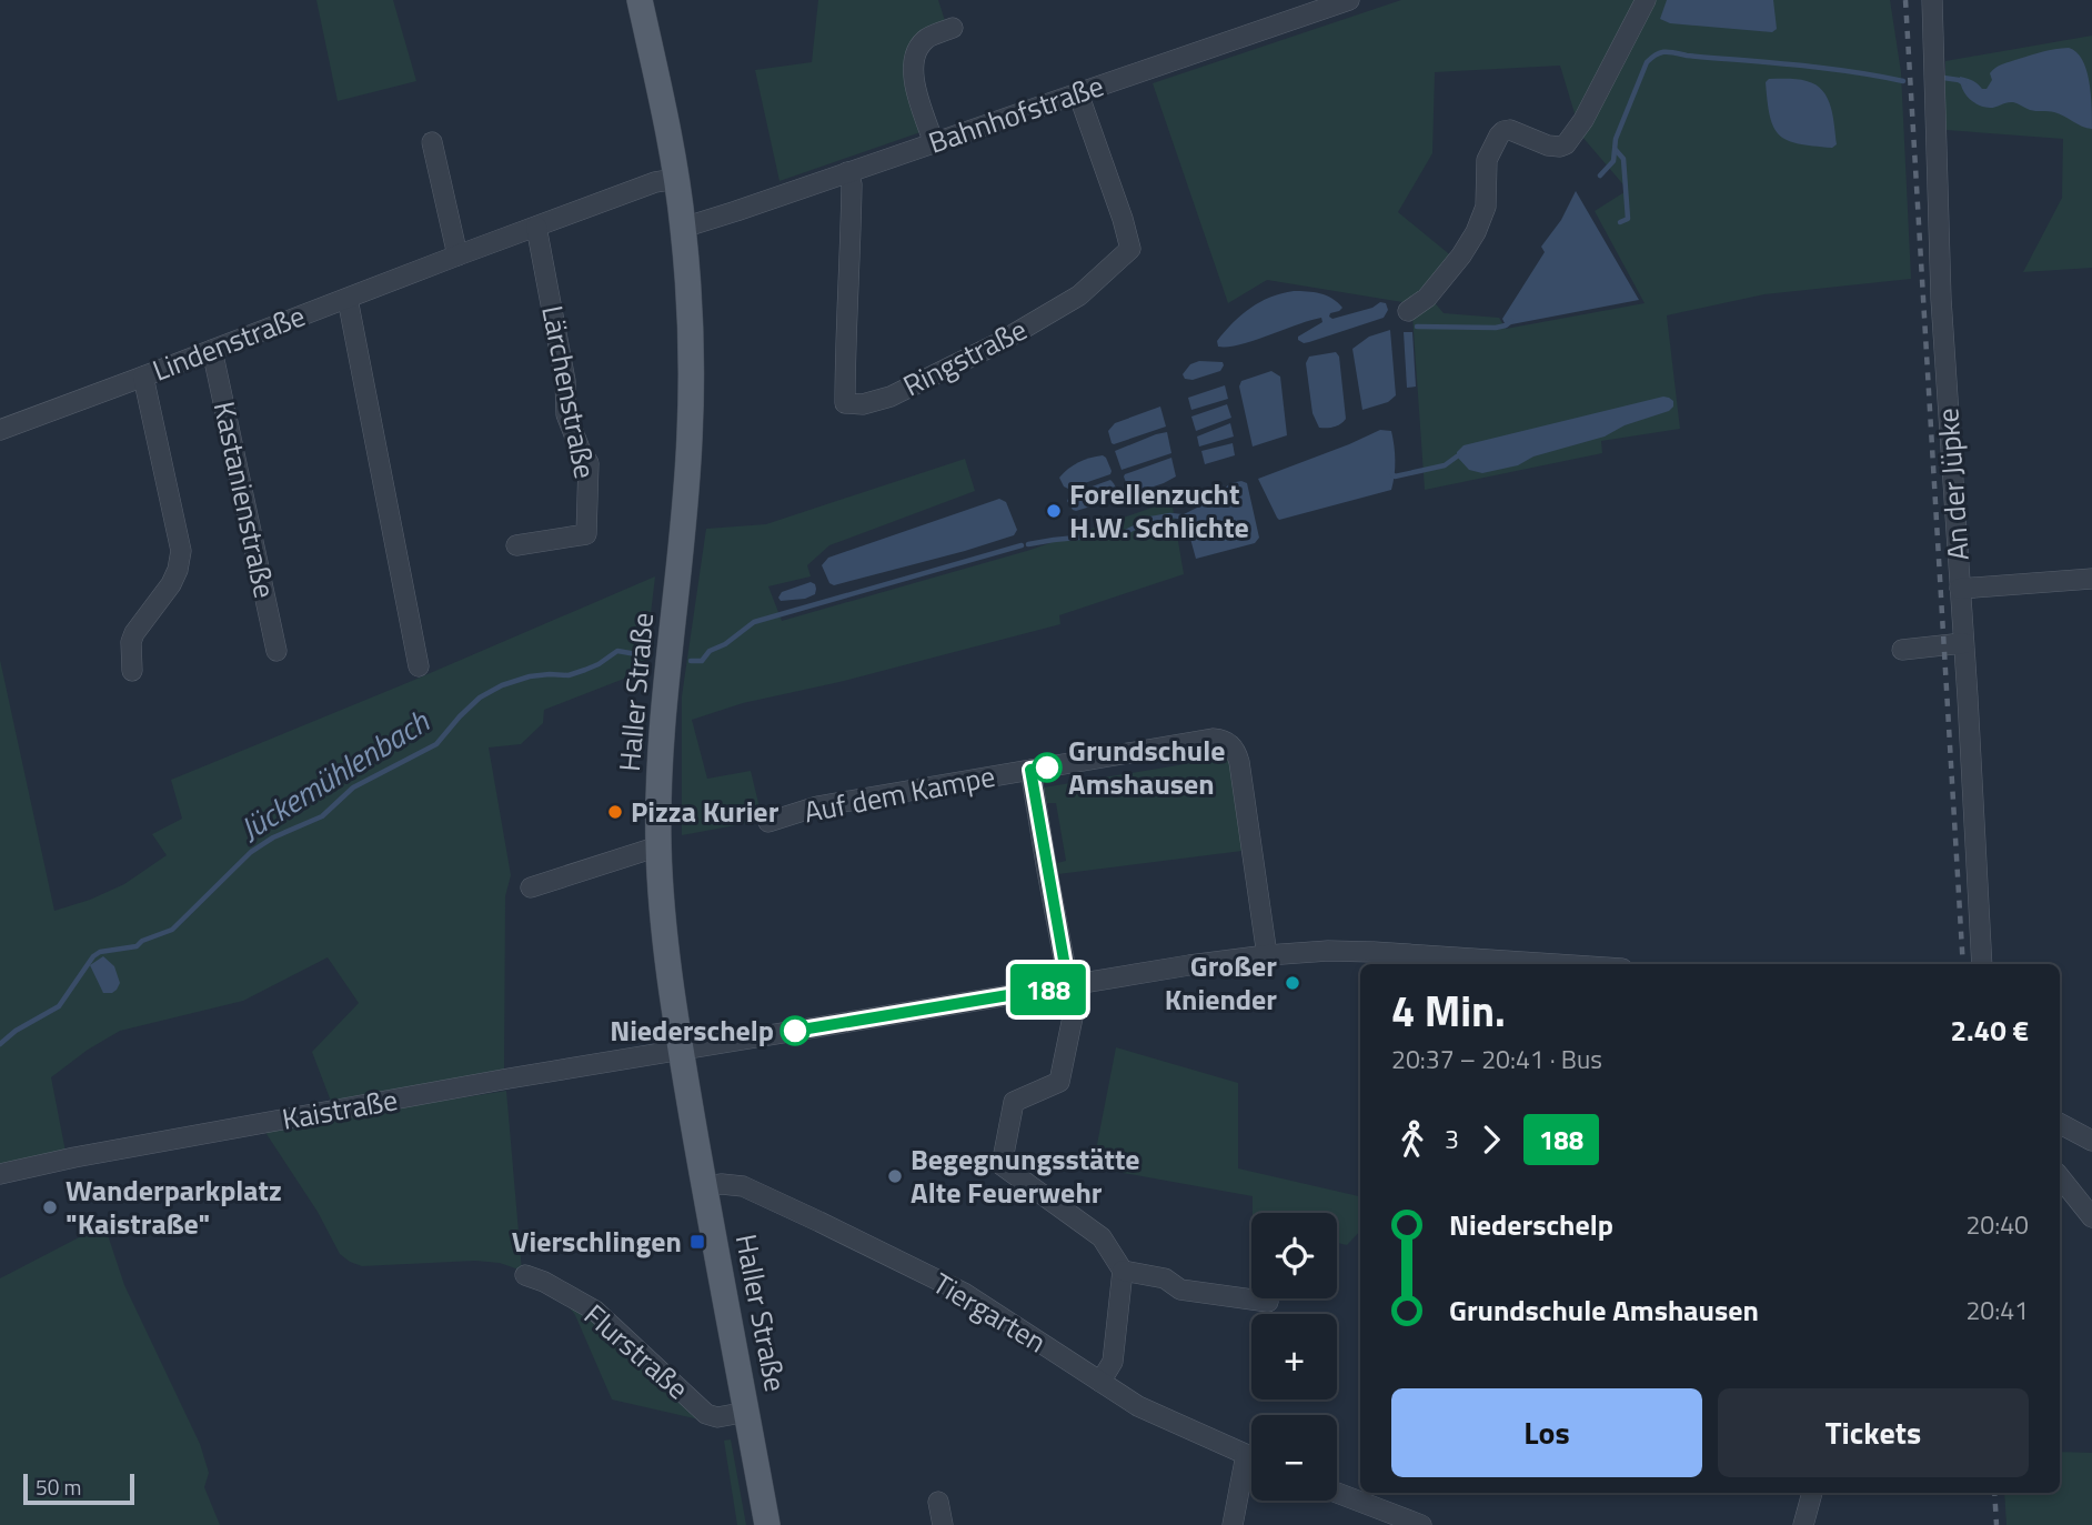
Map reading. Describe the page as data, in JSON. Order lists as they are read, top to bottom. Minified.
{"streets":{"main road":["Haller Straße"],"street":["Bahnhofstraße","Lindenstraße","Ringstraße","Lärchenstraße","An der Jüpke","Kastanienstraße","Auf dem Kampe","Kaistraße","Tiergarten","Flurstraße"]},"crossings":[["Bahnhofstraße","Ringstraße"],["Bahnhofstraße","Haller Straße"],["Lindenstraße","Lärchenstraße"],["Lindenstraße","Kastanienstraße"],["Lindenstraße","Haller Straße"],["Haller Straße","Kaistraße"],["Haller Straße","Tiergarten"],["Haller Straße","Flurstraße"],["Auf dem Kampe","Kaistraße"]],"water":["Jückemühlenbach"],"places":{"other":["Forellenzucht H.W. Schlichte","Grundschule Amshausen","Pizza Kurier","Großer Kniender","Niederschelp","Begegnungsstätte Alte Feuerwehr","Wanderparkplatz \"Kaistraße\""],"transit":["Vierschlingen"]},"lines":["bus line 188"],"scale_bar":"50 m","page":{"on_map":"188","heading":["4 Min.","20:37 – 20:41 · Bus","2.40 €"],"legs":["3","188"],"list":[{"name":"Niederschelp","value":"20:40"},{"name":"Grundschule Amshausen","value":"20:41"}],"map_buttons":["+","−"],"buttons":["Los","Tickets"],"scale":"50 m"}}
